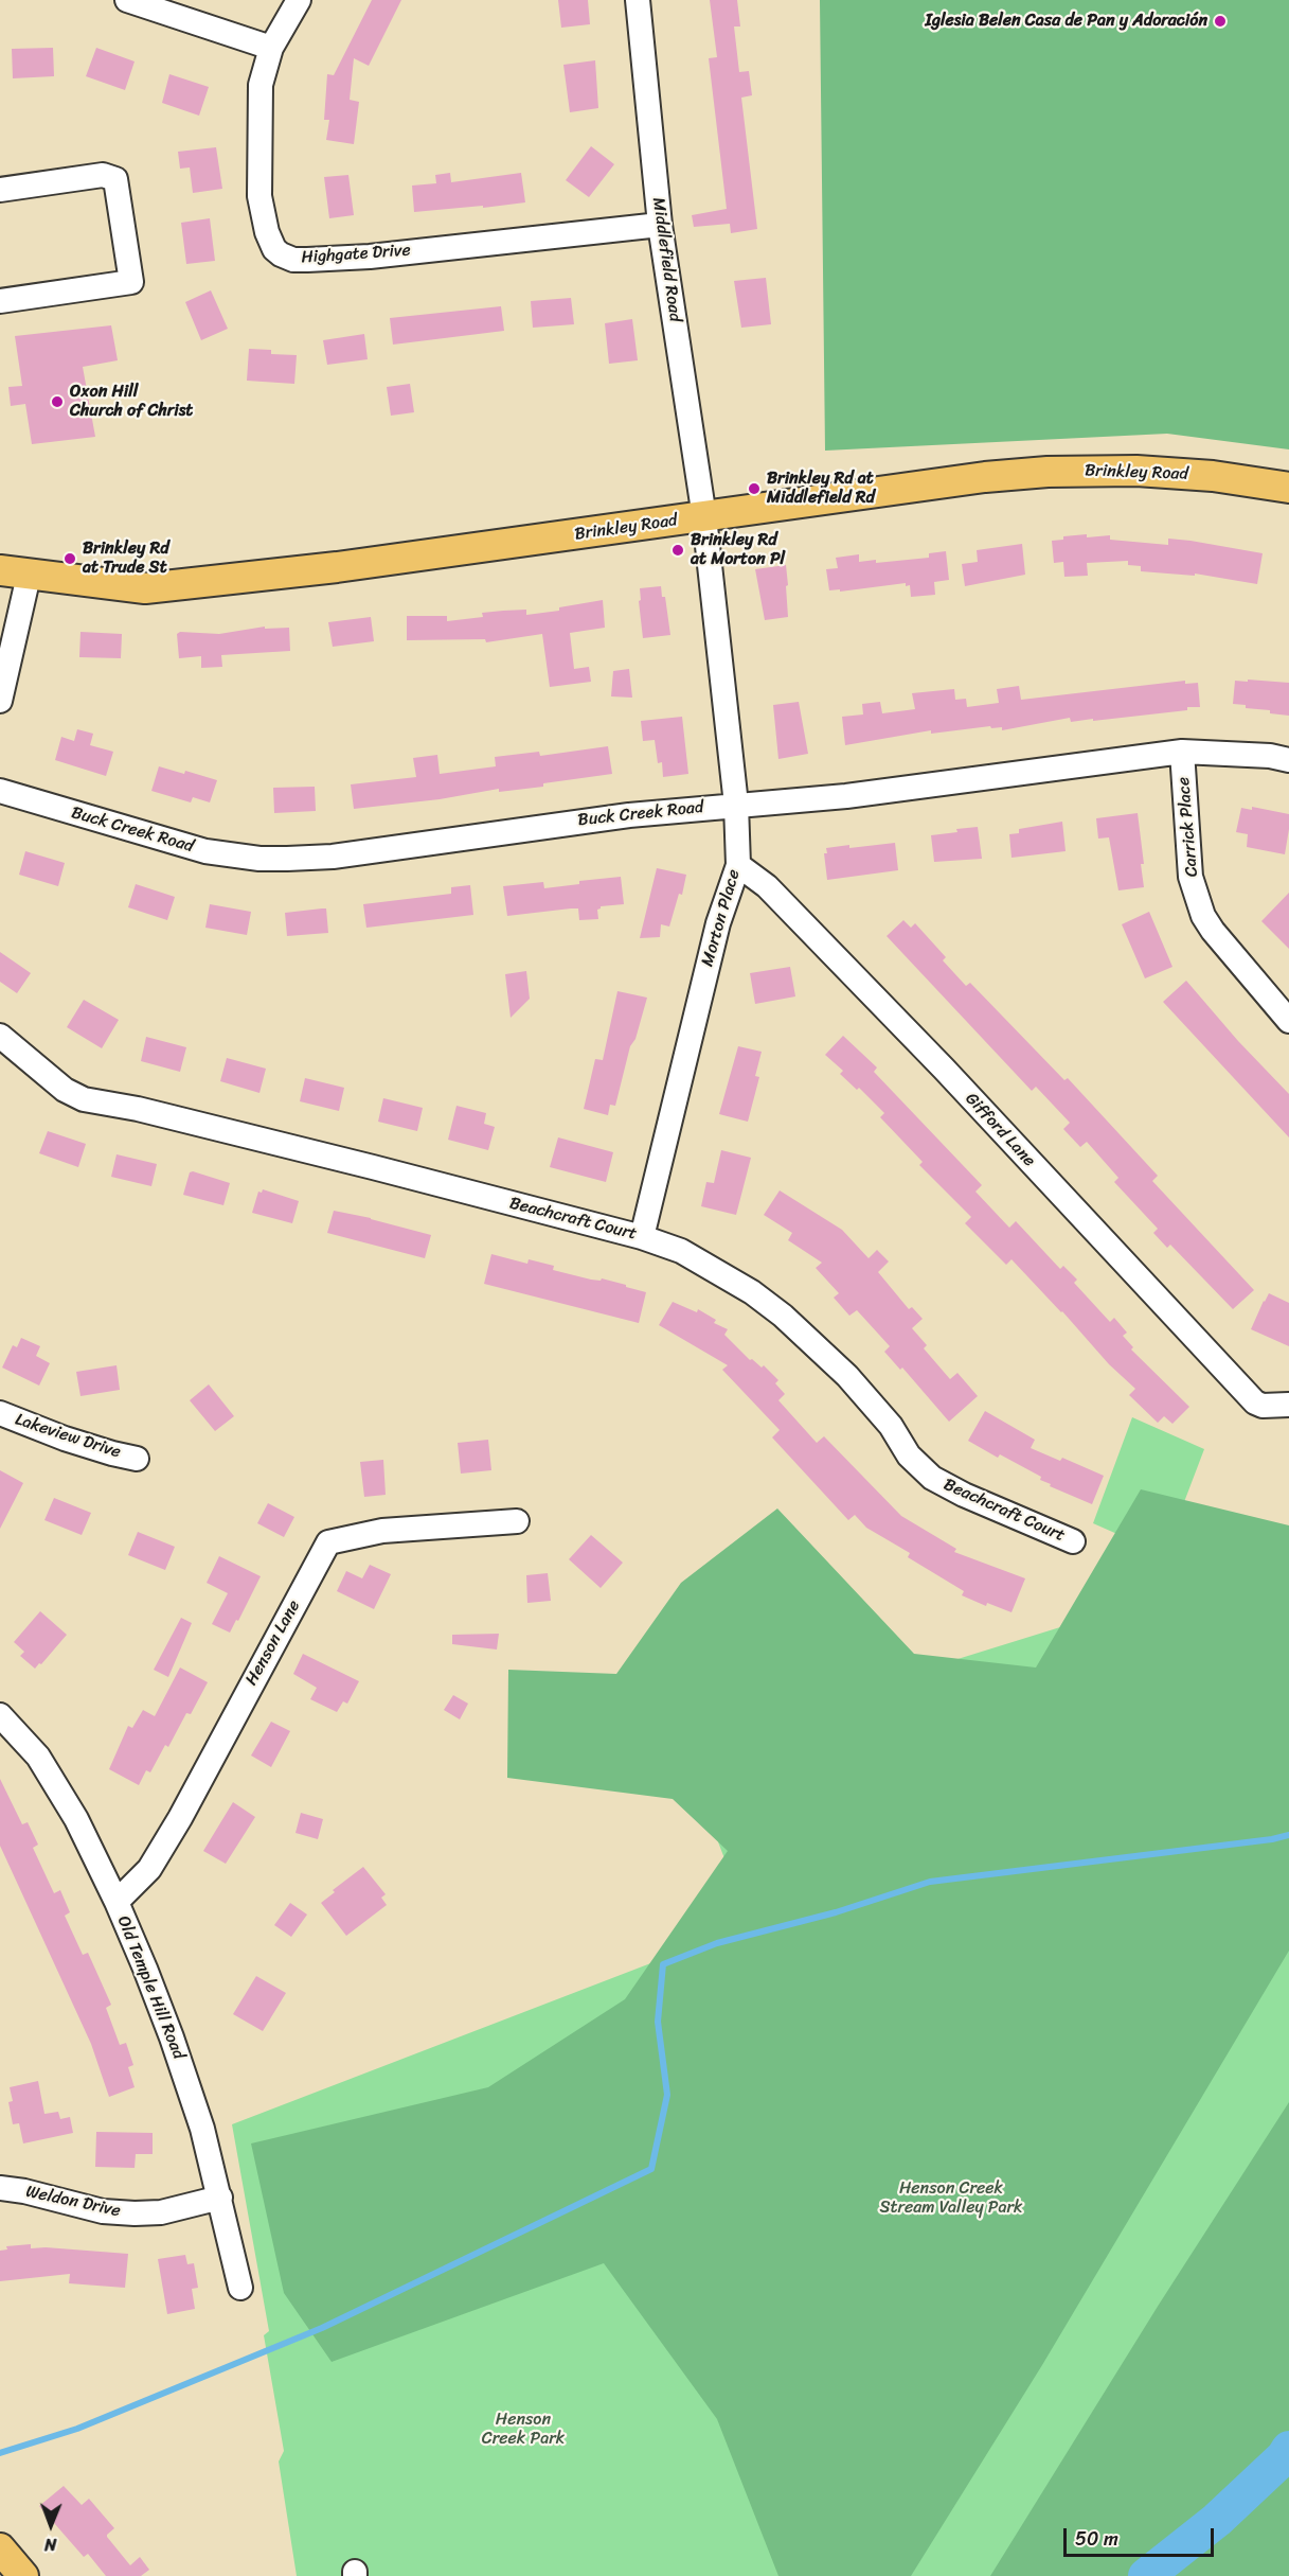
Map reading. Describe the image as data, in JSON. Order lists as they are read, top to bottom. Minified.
{"streets":{"main road":["Brinkley Road"],"street":["Highgate Drive","Middlefield Road","Buck Creek Road","Carrick Place","Morton Place","Gifford Lane","Beachcraft Court","Lakeview Drive","Henson Lane","Old Temple Hill Road","Weldon Drive"]},"crossings":[["Highgate Drive","Middlefield Road"],["Middlefield Road","Brinkley Road"],["Middlefield Road","Morton Place"],["Brinkley Road","Morton Place"],["Buck Creek Road","Carrick Place"],["Buck Creek Road","Morton Place"],["Morton Place","Gifford Lane"],["Morton Place","Beachcraft Court"],["Henson Lane","Old Temple Hill Road"],["Old Temple Hill Road","Weldon Drive"]],"parks":["Henson Creek Stream Valley Park","Henson Creek Park"],"places":["Iglesia Belen Casa de Pan y Adoración","Oxon Hill Church of Christ","Brinkley Rd at Middlefield Rd","Brinkley Rd at Morton Pl","Brinkley Rd at Trude St"],"scale_bar":"50 m","north":"bottom"}
